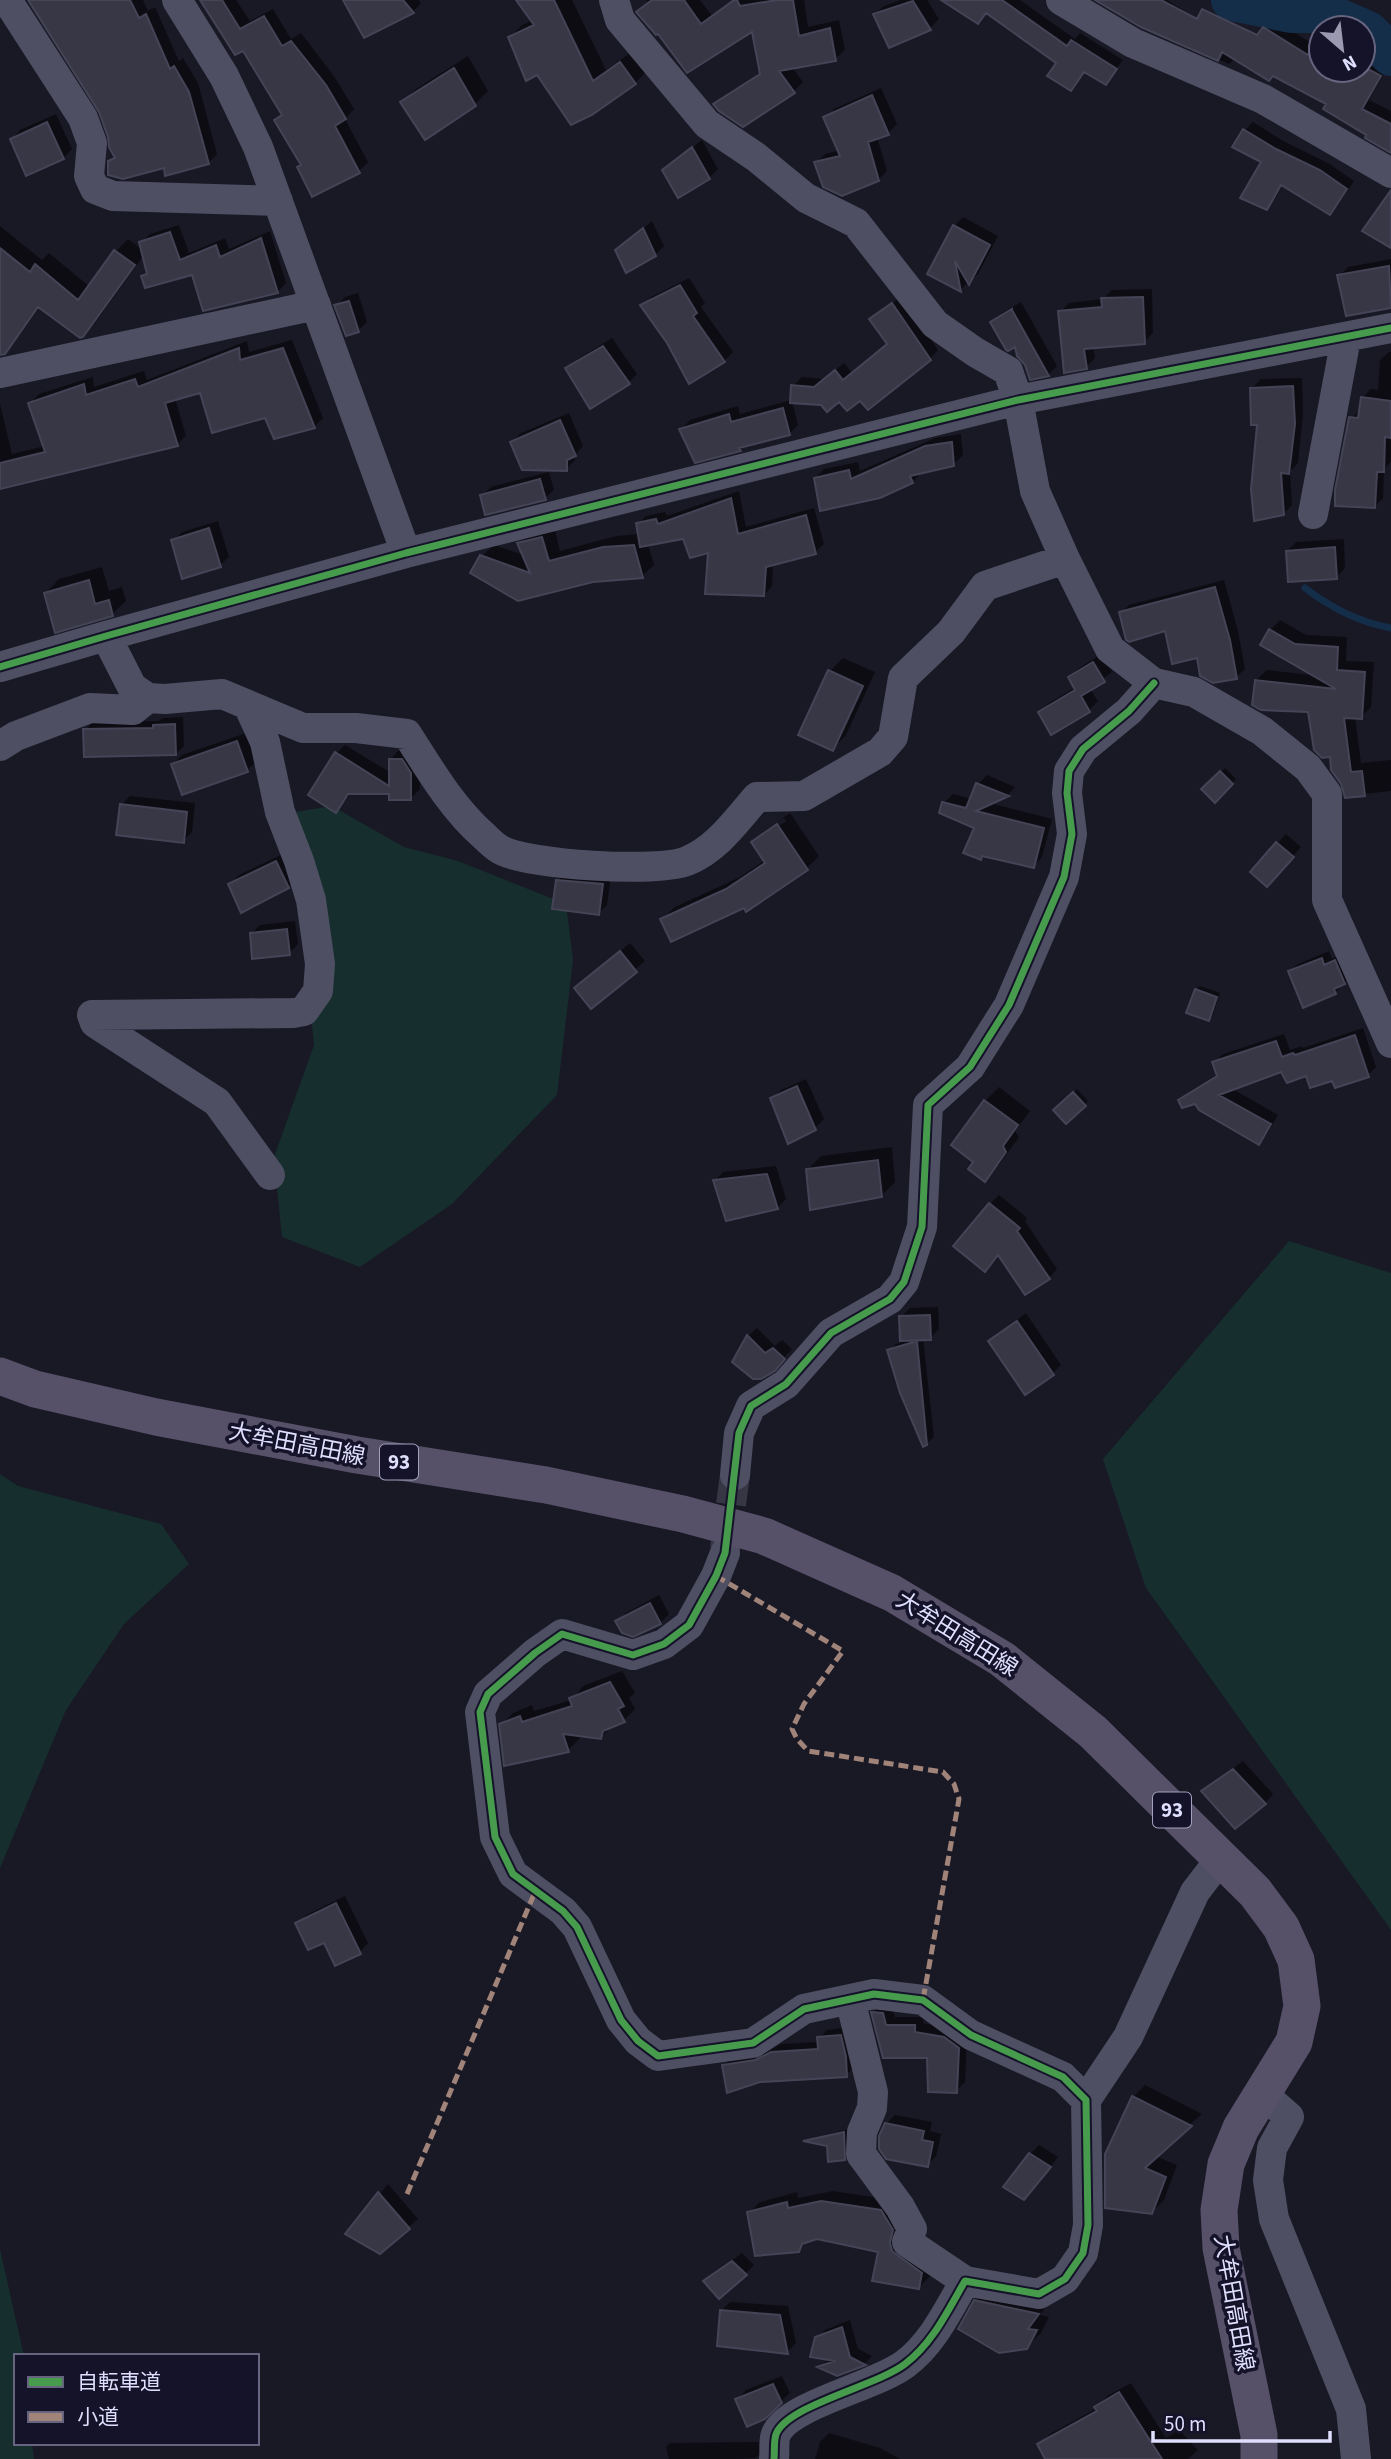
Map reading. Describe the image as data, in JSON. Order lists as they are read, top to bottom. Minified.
{"streets":{"main road":["大牟田高田線","93"]},"legend":["自転車道","小道"],"scale_bar":"50 m","north":"bottom right"}
